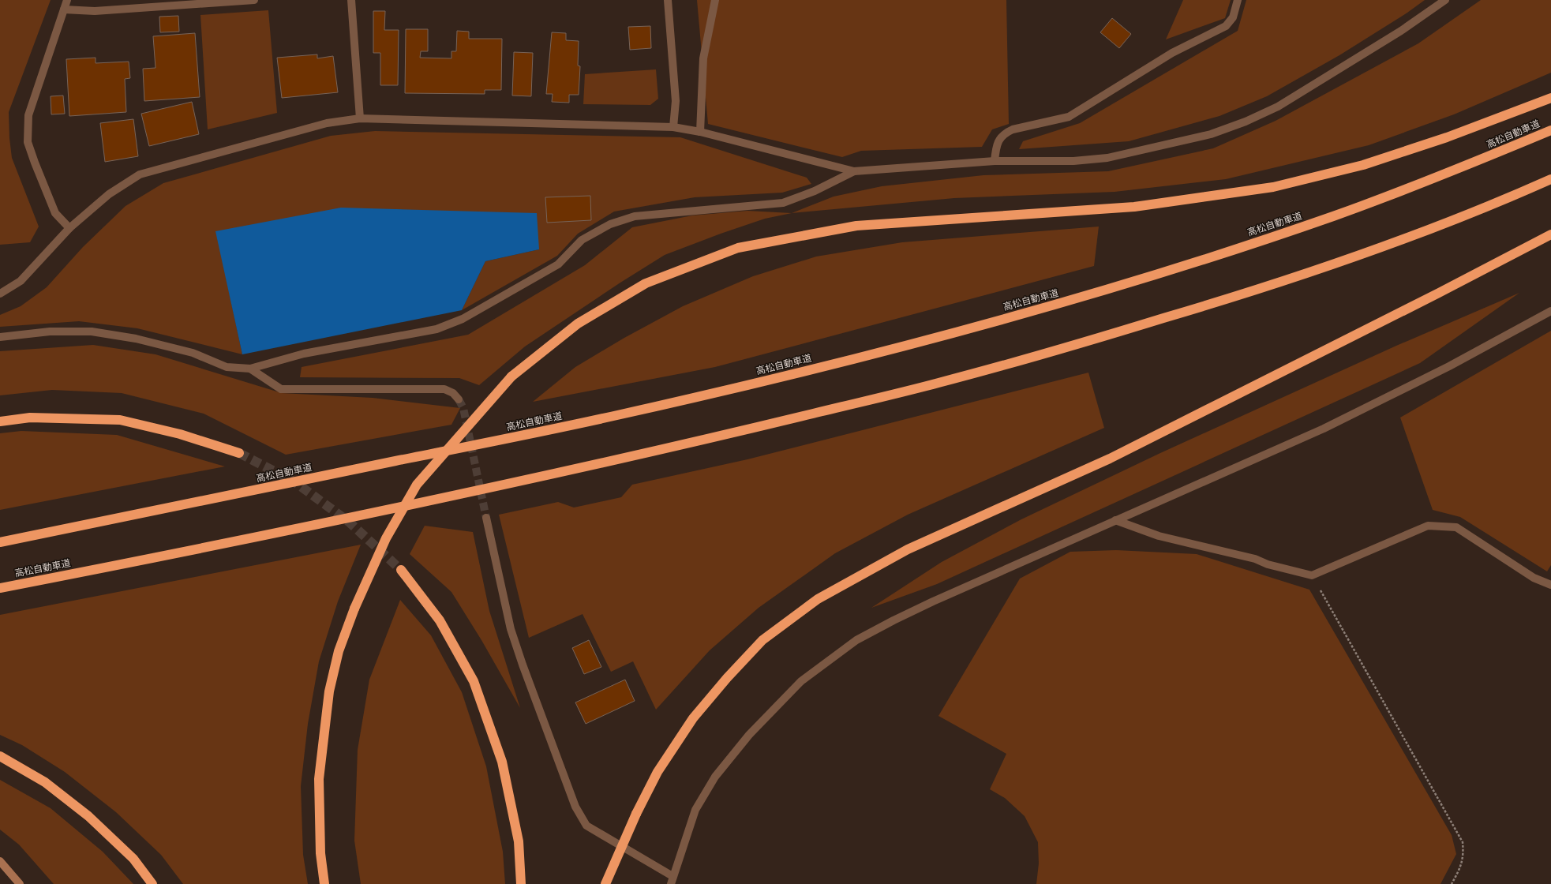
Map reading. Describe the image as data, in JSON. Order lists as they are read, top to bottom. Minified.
{"streets":{"highway":["高松自動車道"]}}
